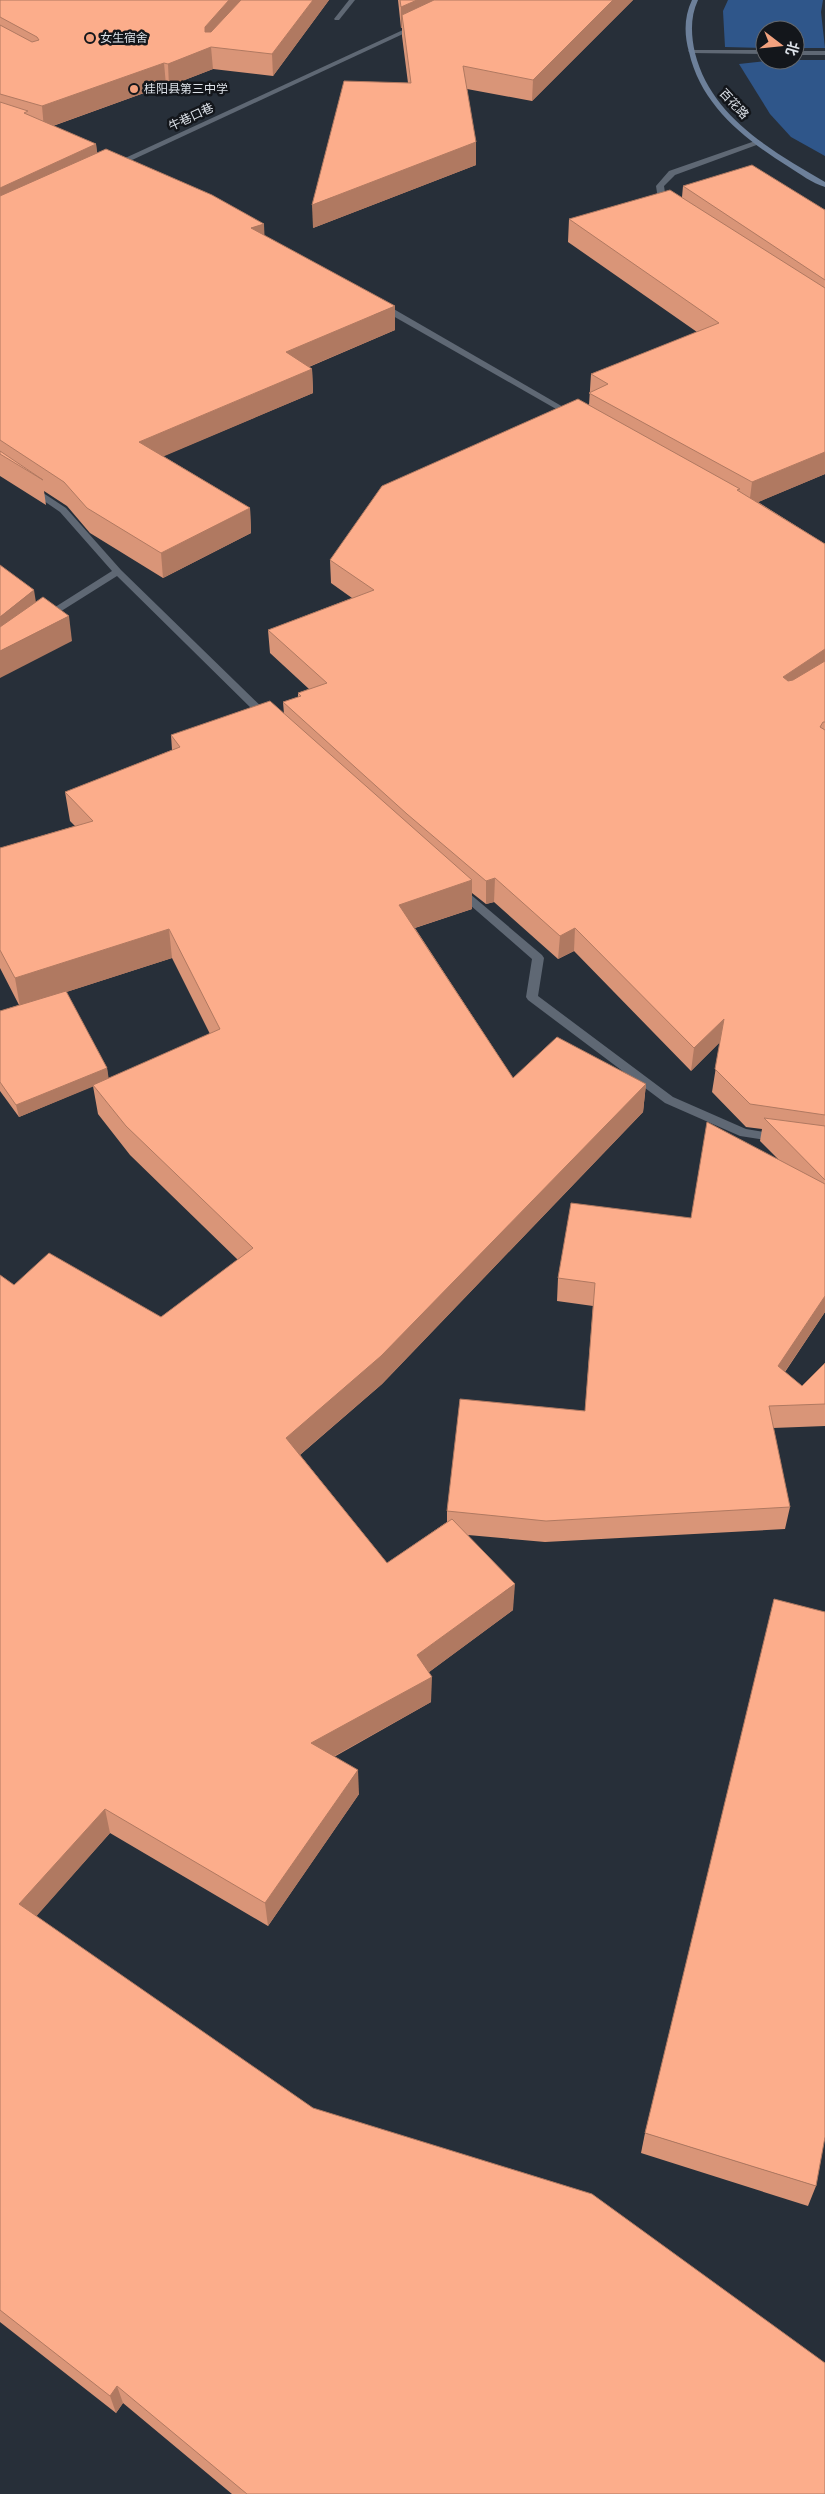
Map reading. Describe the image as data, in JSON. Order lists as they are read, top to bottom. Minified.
{"streets":{"main road":["百花路"],"street":["牛巷口巷"]},"places":["女生宿舍","桂阳县第三中学"],"north":"right"}
